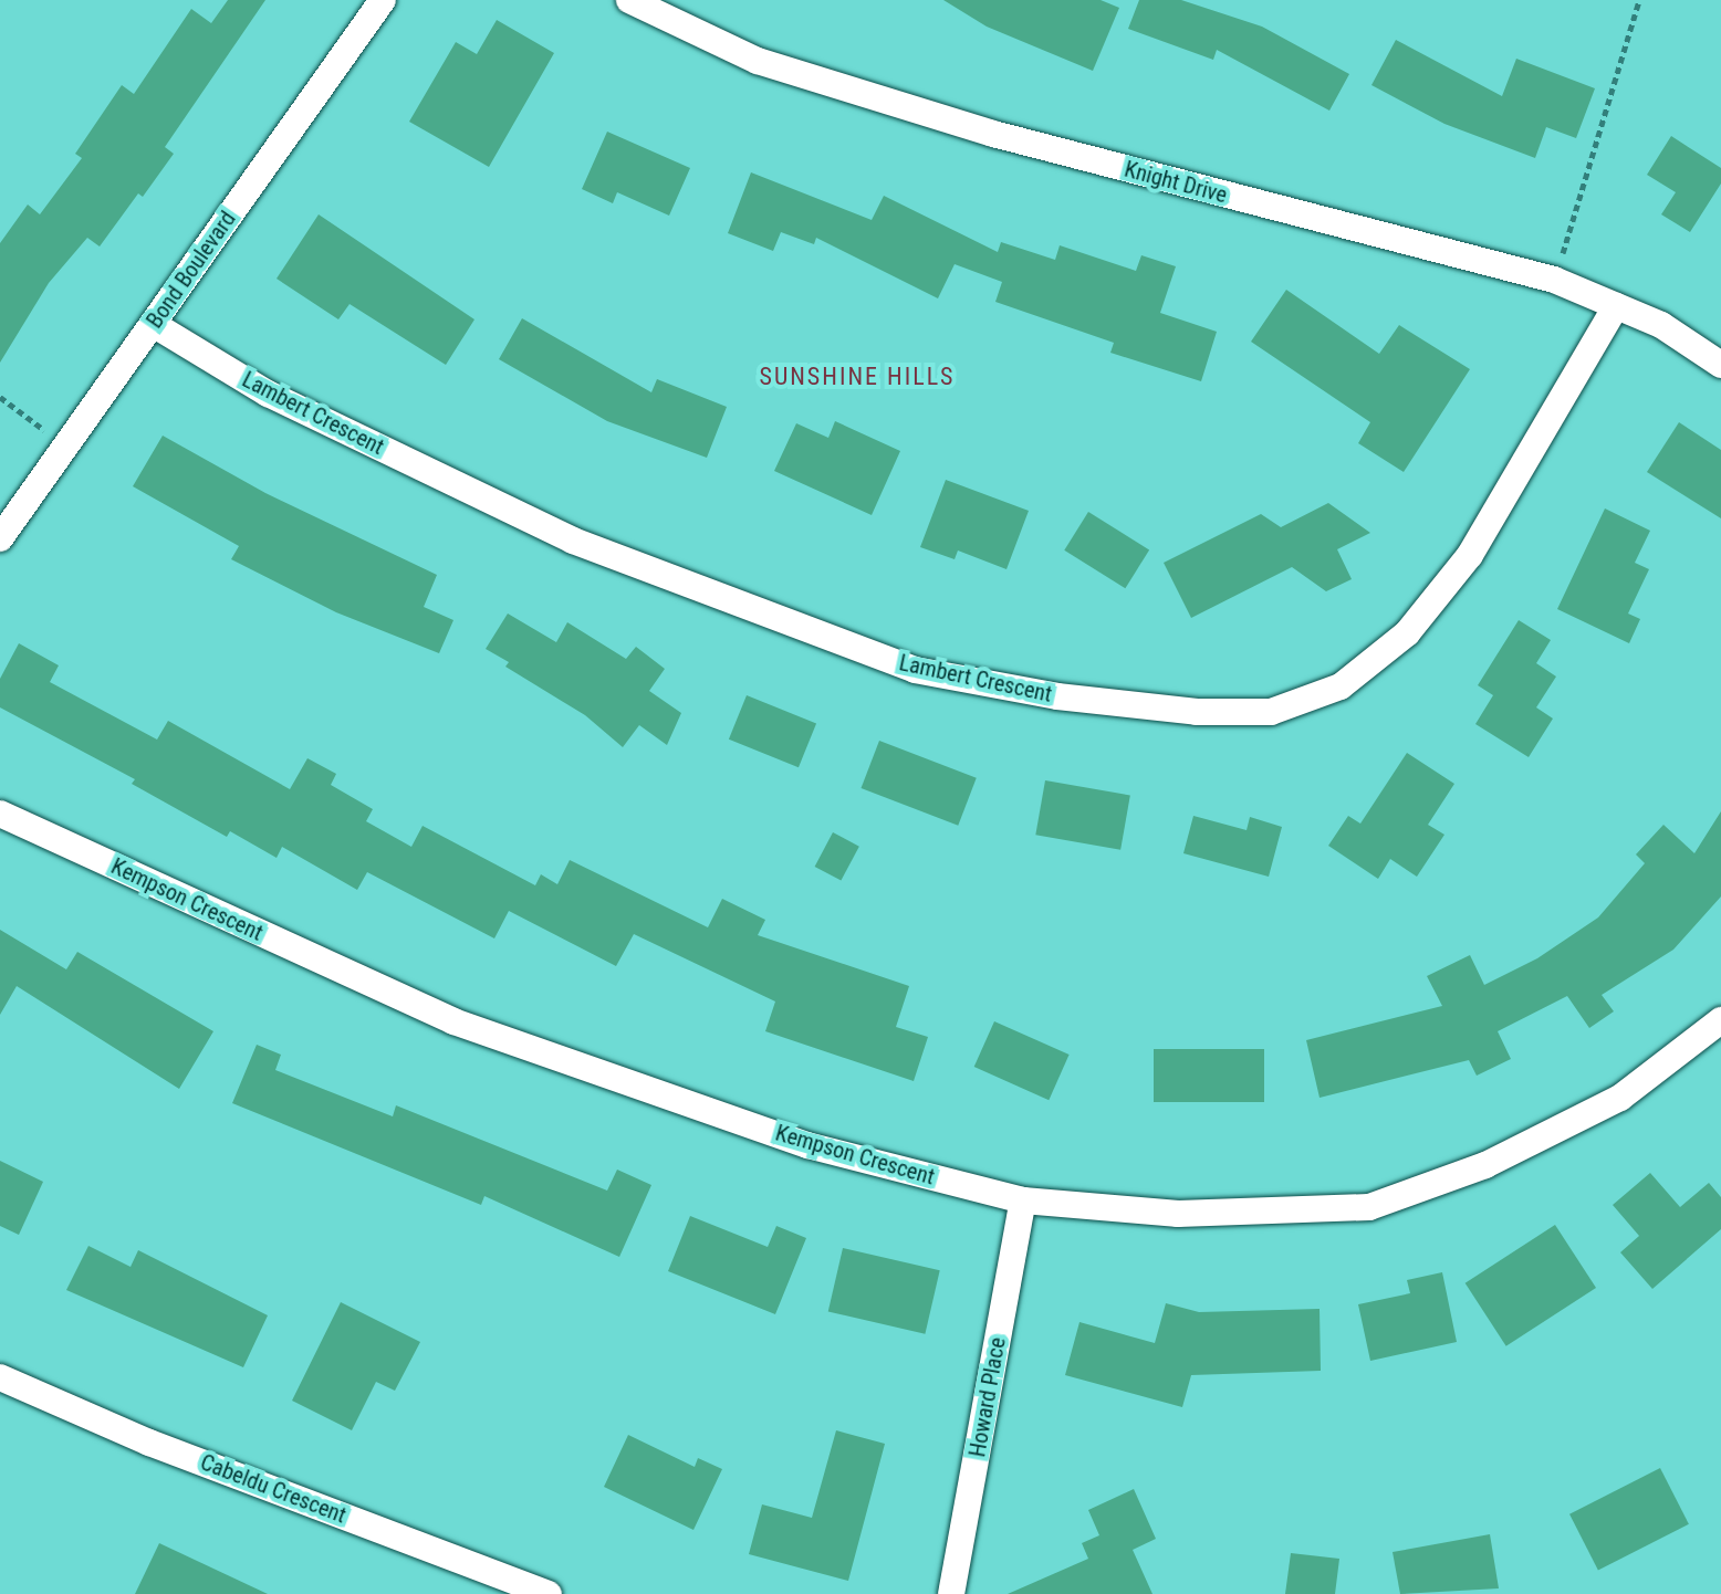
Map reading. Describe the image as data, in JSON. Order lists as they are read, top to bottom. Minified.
{"streets":{"street":["Knight Drive","Bond Boulevard","Lambert Crescent","Kempson Crescent","Howard Place","Cabeldu Crescent"]},"crossings":[["Knight Drive","Lambert Crescent"],["Bond Boulevard","Lambert Crescent"],["Kempson Crescent","Howard Place"]],"districts":["SUNSHINE HILLS"]}
